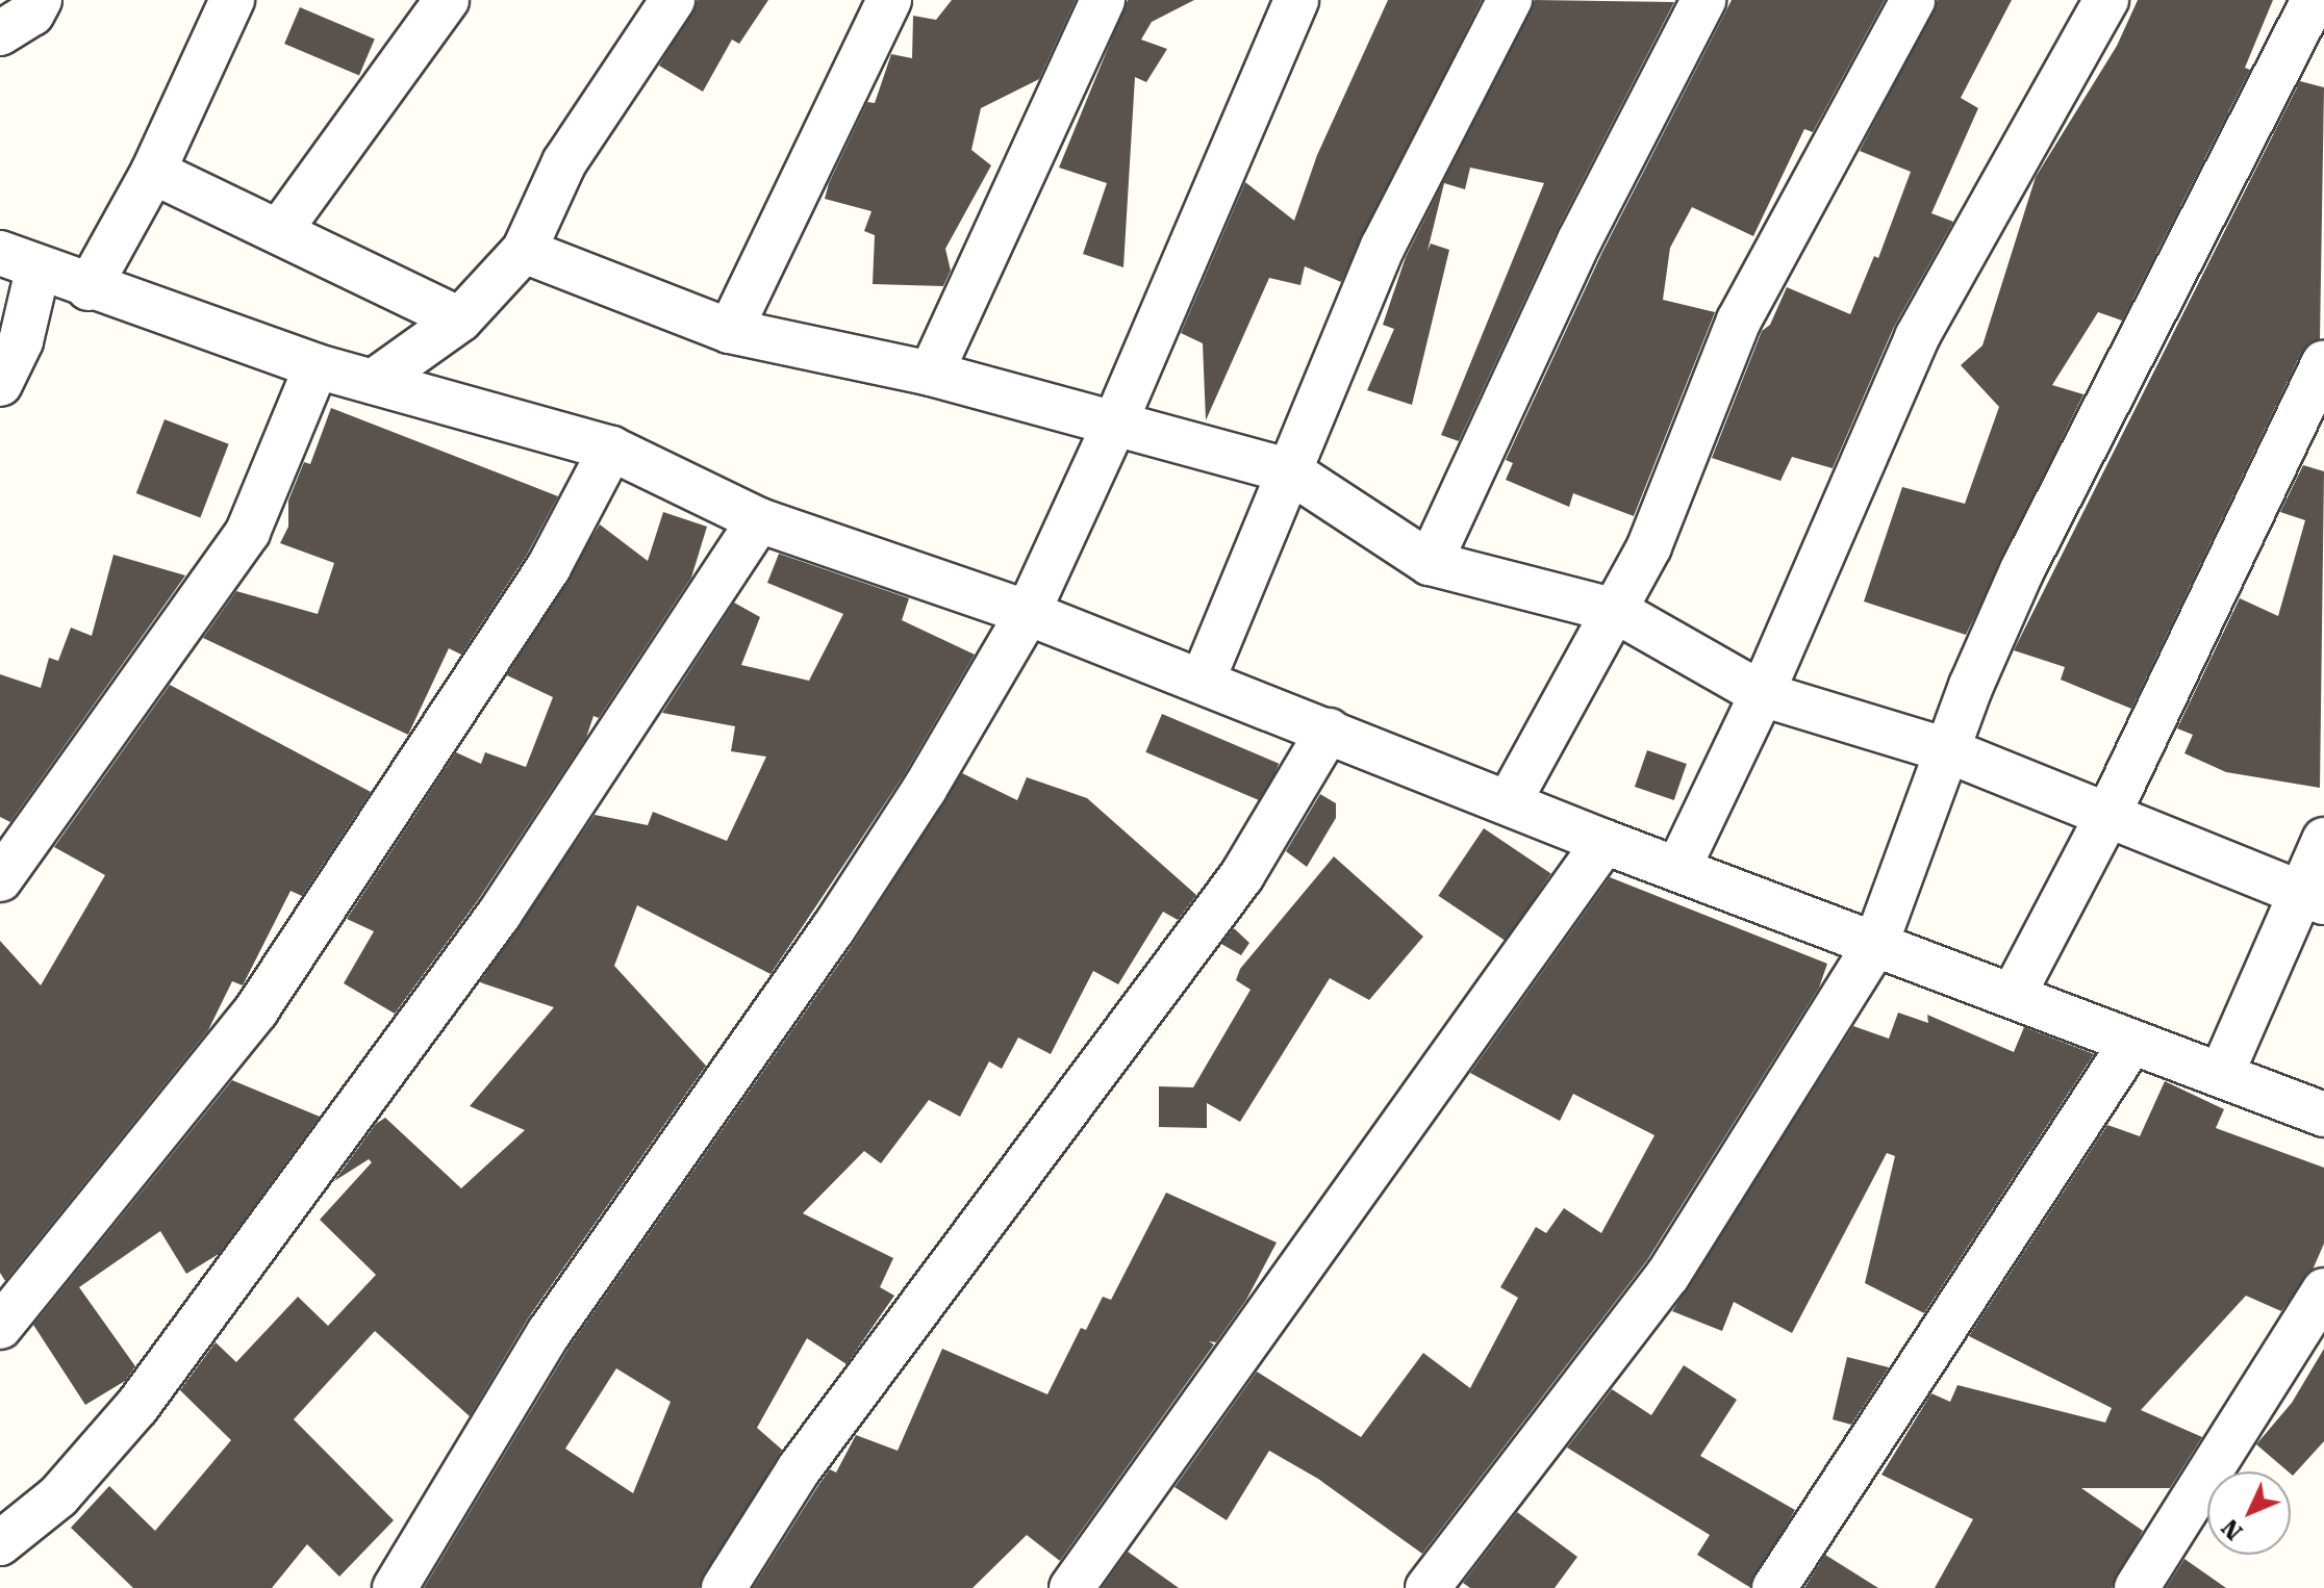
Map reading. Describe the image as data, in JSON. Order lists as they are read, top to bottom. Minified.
{"north":"bottom left"}
